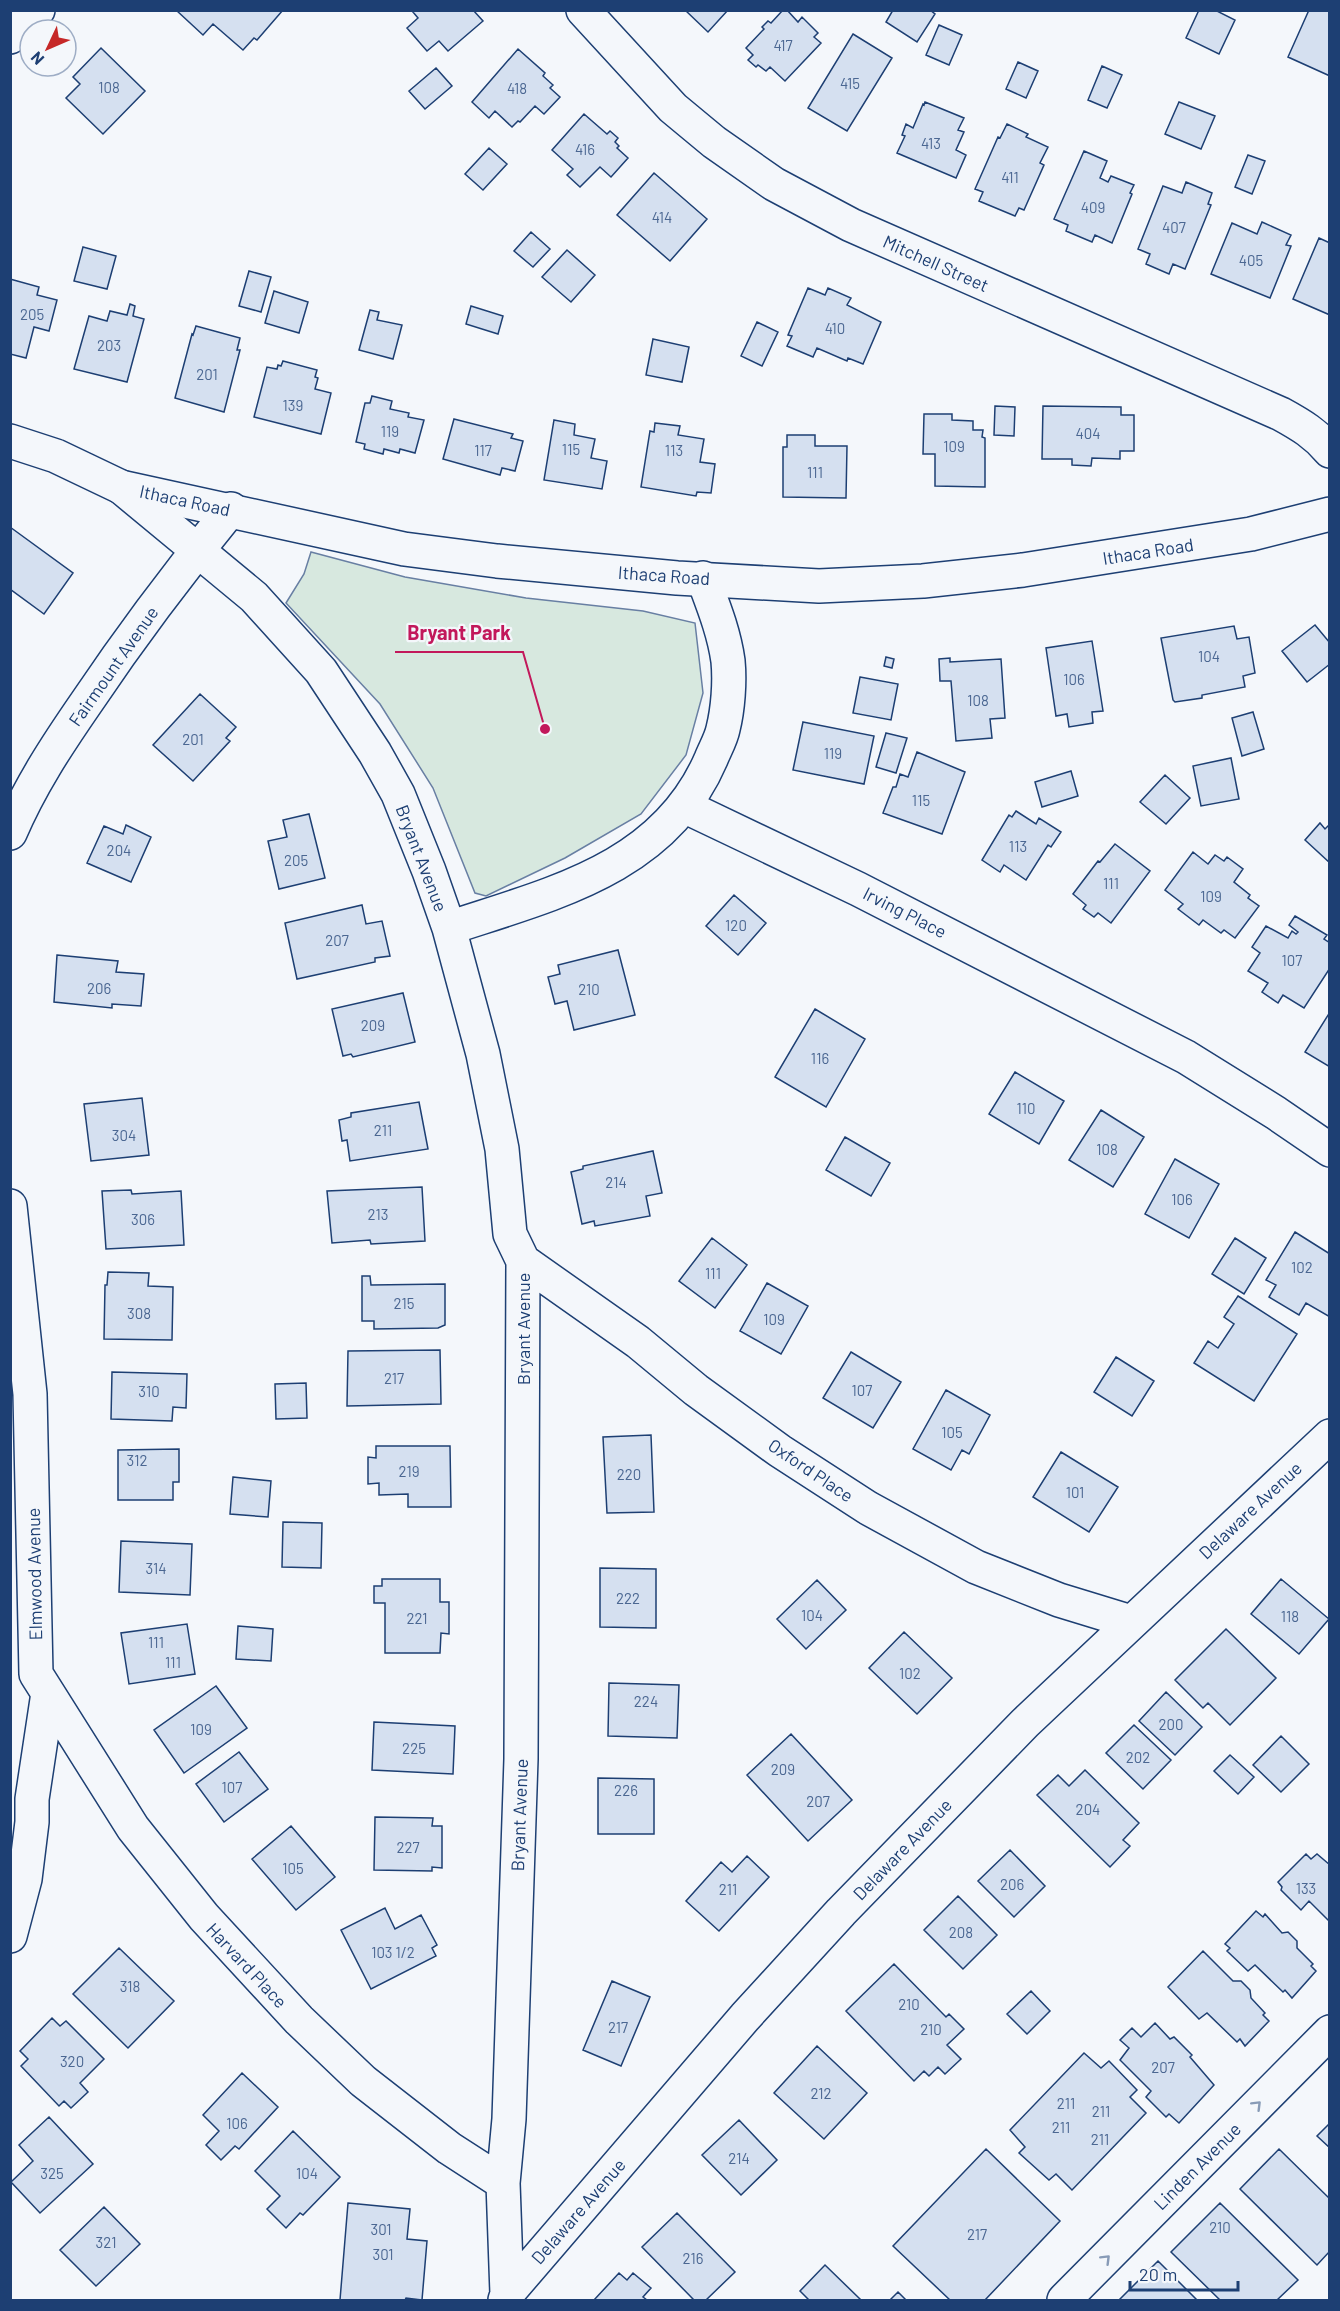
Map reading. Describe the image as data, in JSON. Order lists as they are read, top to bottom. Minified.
{"streets":{"street":["Mitchell Street","Ithaca Road","Fairmount Avenue","Bryant Avenue","Irving Place","Oxford Place","Delaware Avenue","Elmwood Avenue","Harvard Place","Linden Avenue"]},"crossings":[["Ithaca Road","Fairmount Avenue"],["Ithaca Road","Bryant Avenue"],["Fairmount Avenue","Bryant Avenue"],["Bryant Avenue","Oxford Place"],["Bryant Avenue","Delaware Avenue"],["Bryant Avenue","Harvard Place"],["Oxford Place","Delaware Avenue"],["Elmwood Avenue","Harvard Place"]],"one_way":["Linden Avenue"],"places":["Bryant Park"],"house_numbers":["417","415","108","418","413","416","411","409","414","407","405","205","410","203","201","139","119","404","109","115","117","113","111","104","106","108","201","119","115","113","204","205","111","109","120","207","107","206","210","209","116","110","211","304","108","214","106","213","306","102","111","215","308","109","217","107","310","105","312","219","220","101","314","222","104","118","221","111","111","102","224","200","109","225","202","209","107","226","207","204","227","105","206","133","211","208","103 1/2","318","210","217","210","320","207","212","211","211","106","211","211","214","325","104","210","301","217","321","301","216"],"scale_bar":"20 m","north":"bottom left"}
